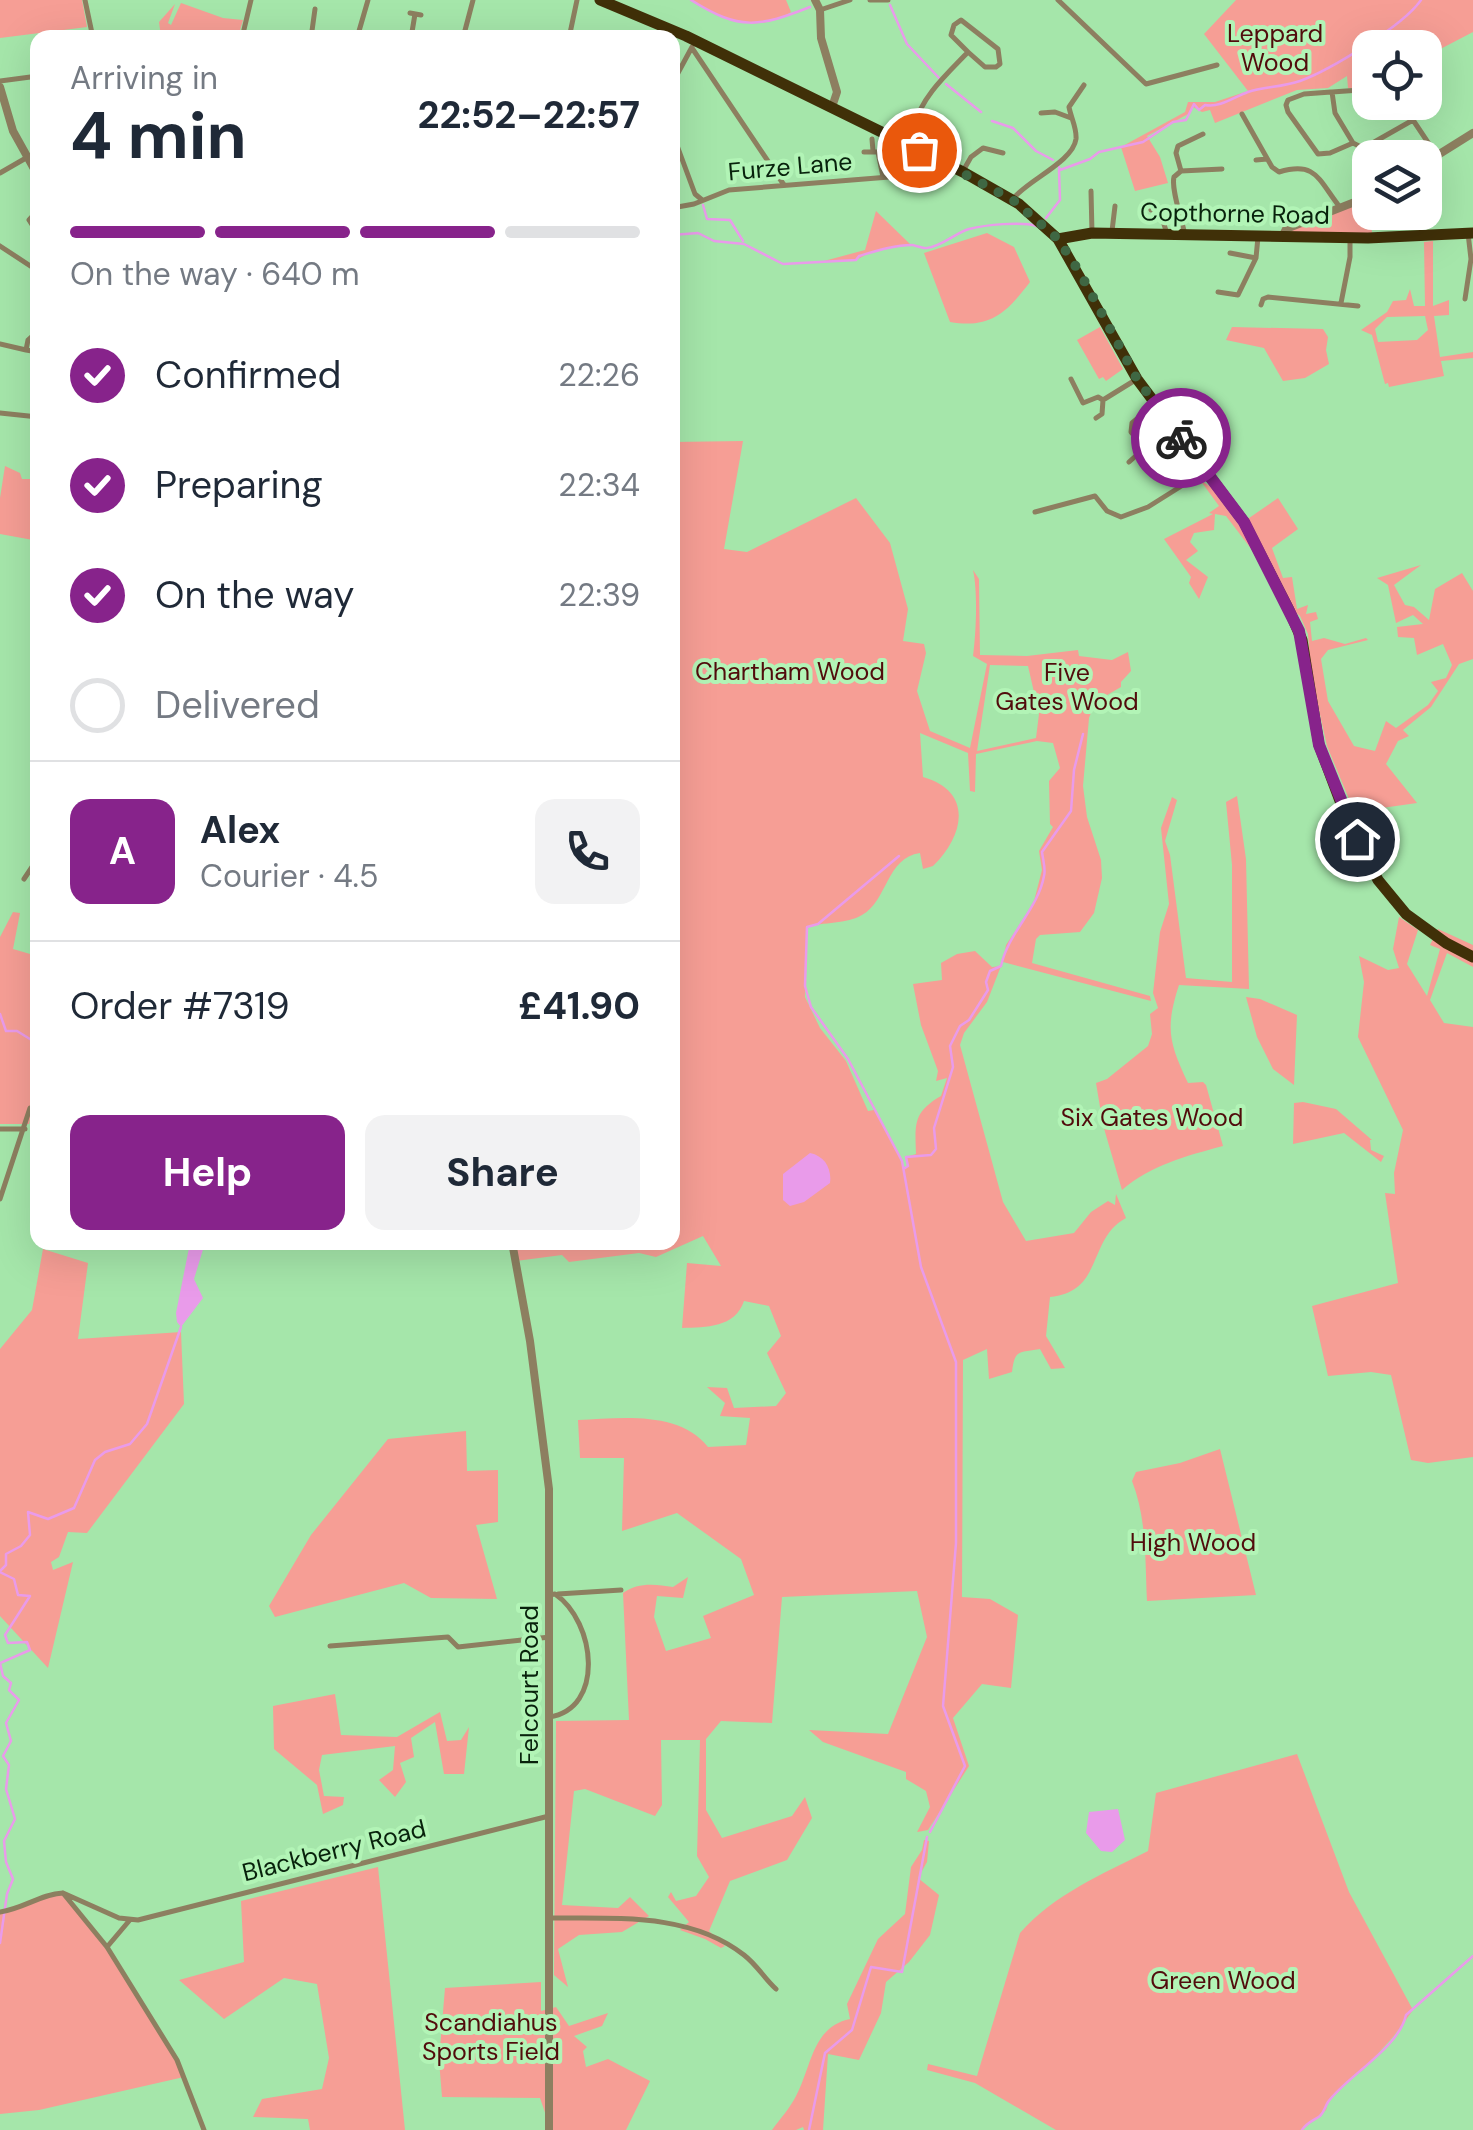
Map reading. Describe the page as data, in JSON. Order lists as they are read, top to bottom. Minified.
{"streets":{"highway":["Copthorne Road"],"street":["Furze Lane","Felcourt Road","Blackberry Road"]},"crossings":[["Felcourt Road","Blackberry Road"]],"parks":["Leppard Wood","Chartham Wood","Five Gates Wood","Six Gates Wood","High Wood","Green Wood","Scandiahus Sports Field"],"page":{"heading":["4 min","Arriving in","22:52–22:57"],"panel":["Alex","Courier · 4.5","Order #7319","£41.90"],"bar":"On the way · 640 m","list":[["Confirmed","22:26"],["Preparing","22:34"],["On the way","22:39"],"Delivered"],"round":"A","buttons":["Help","Share"]}}
